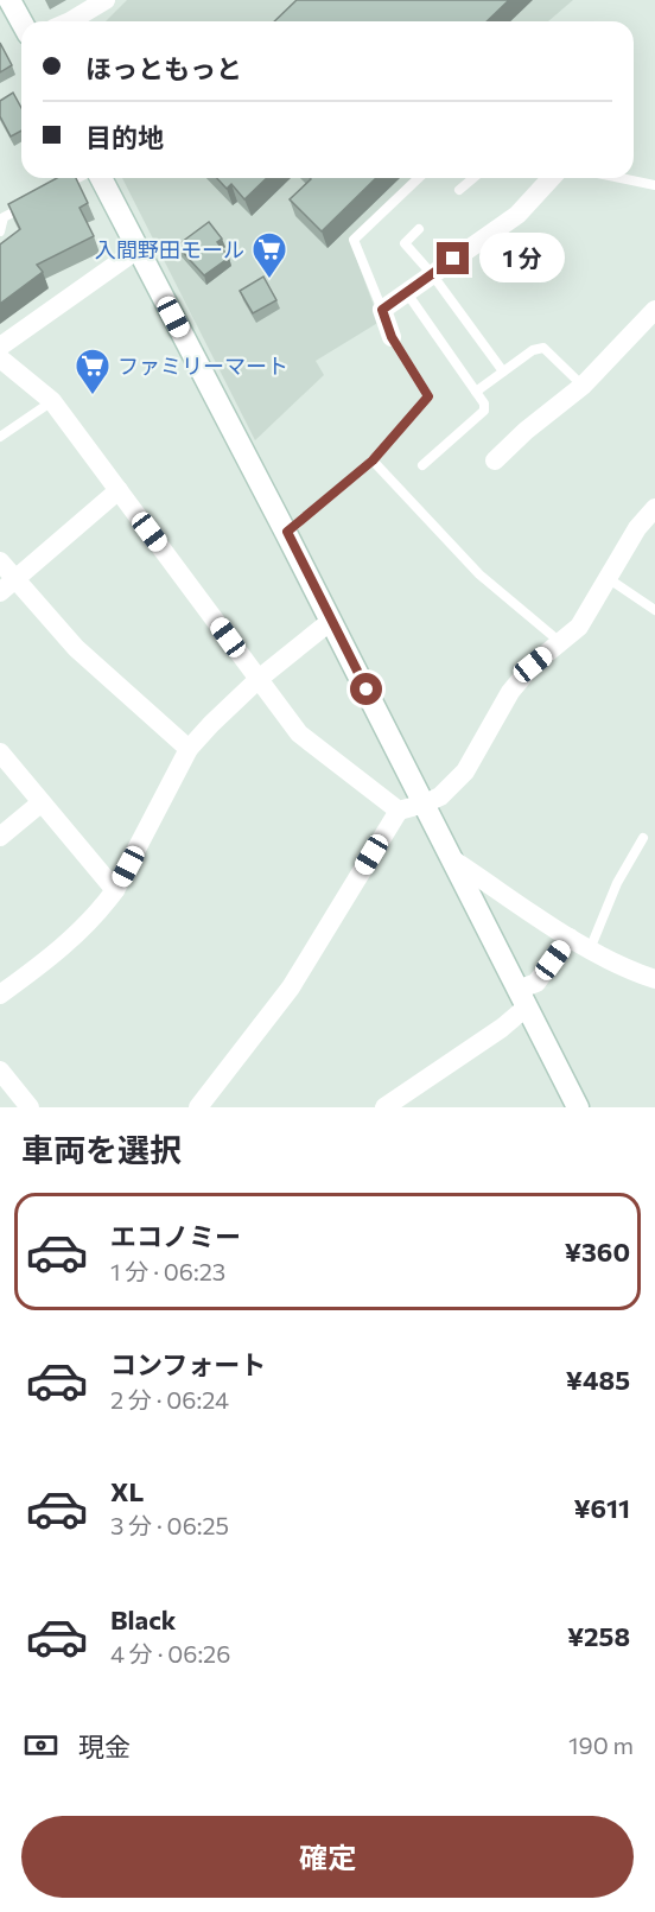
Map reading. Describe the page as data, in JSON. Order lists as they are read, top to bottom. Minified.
{"places":{"supermarket":["入間野田モール","ファミリーマート"]},"page":{"banner":["ほっともっと","目的地"],"bubble":"1 分","heading":"車両を選択","list":[{"name":"エコノミー","note":"1 分 · 06:23","value":"¥360"},{"name":"コンフォート","note":"2 分 · 06:24","value":"¥485"},{"name":"XL","note":"3 分 · 06:25","value":"¥611"},{"name":"Black","note":"4 分 · 06:26","value":"¥258"}],"pay":["現金","190 m"],"buttons":"確定"}}
